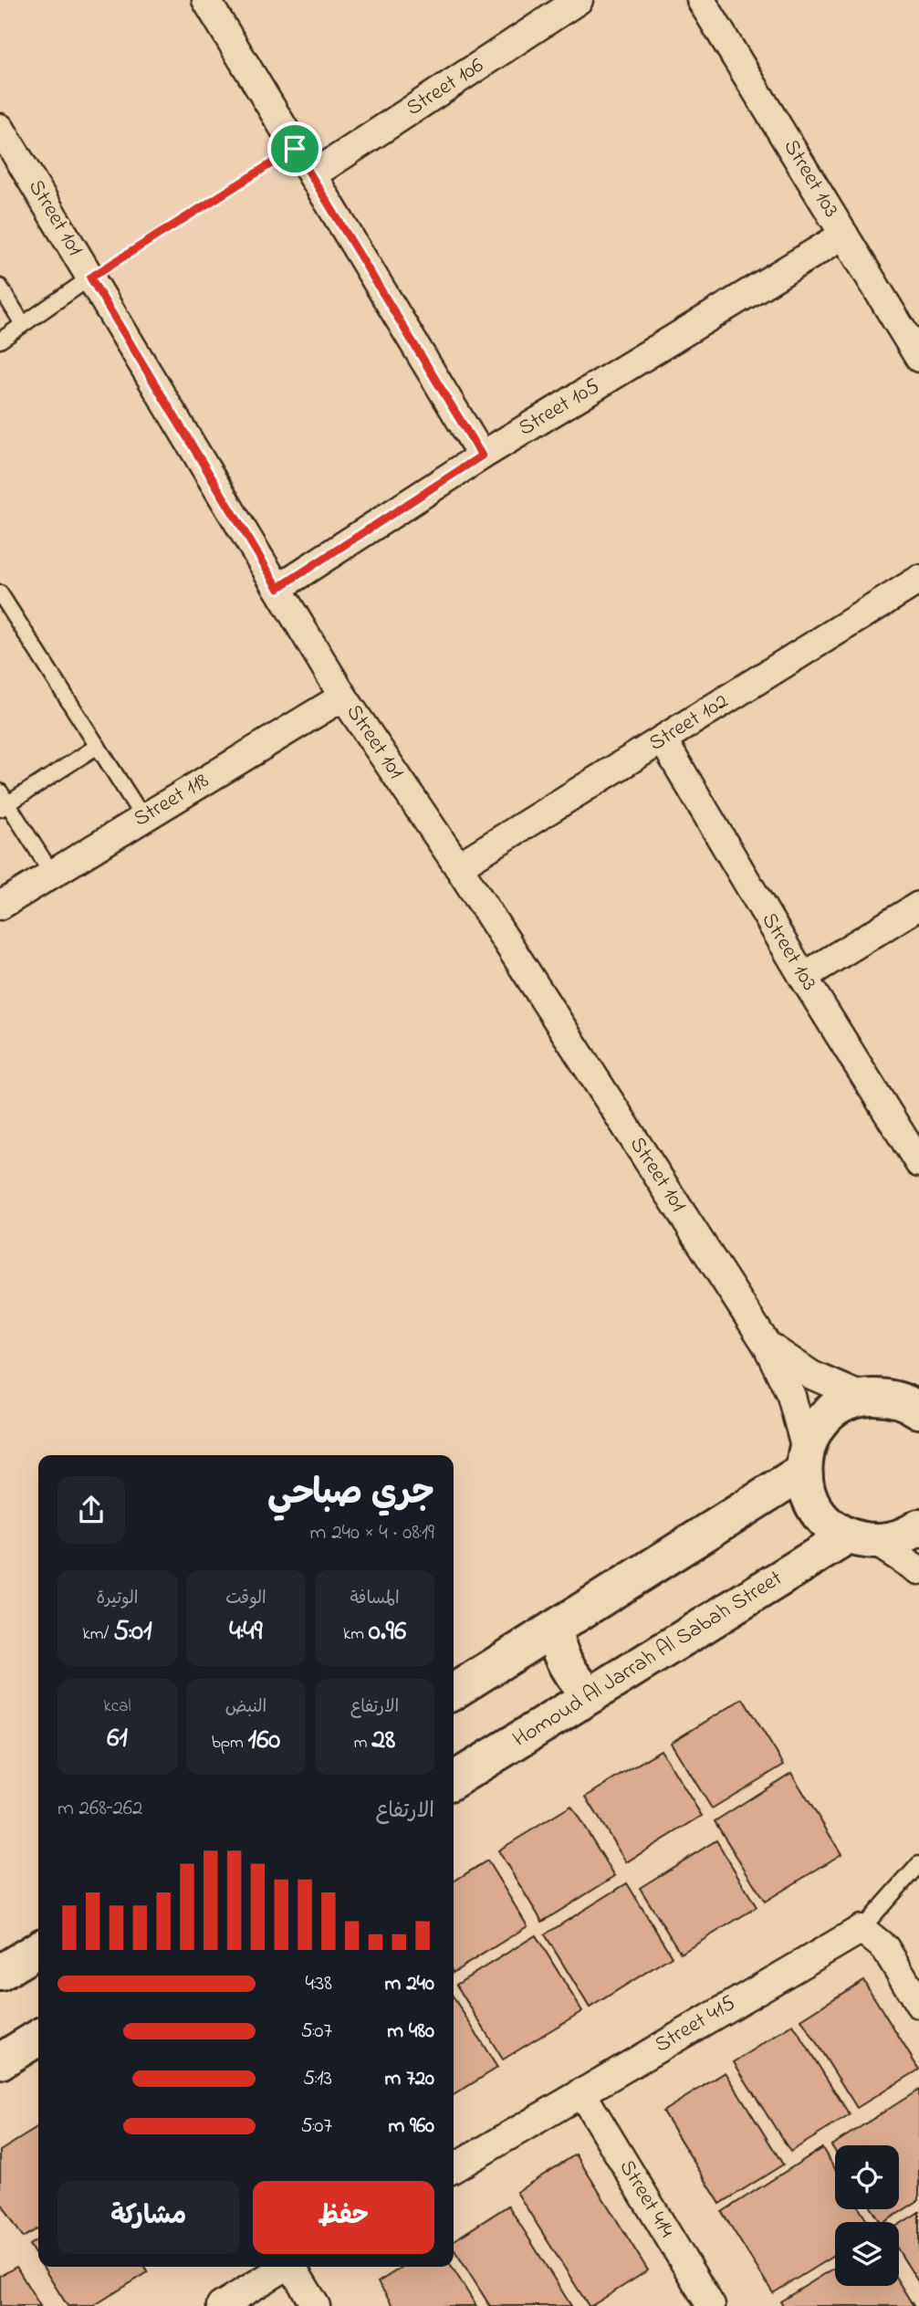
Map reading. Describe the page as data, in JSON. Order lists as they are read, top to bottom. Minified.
{"streets":{"street":["Street 106","Street 103","Street 101","Street 105","Street 102","Street 118","Homoud Al Jarrah Al Sabah Street","Street 415","Street 414"]},"crossings":[["Street 103","Street 105"],["Street 103","Street 102"],["Street 101","Street 105"],["Street 101","Street 102"],["Street 101","Street 118"],["Street 415","Street 414"]],"page":{"heading":["جري صباحي","08:19 · 4 × 240 m"],"stats":[["المسافة","0.96 km"],["الوقت","4:49"],["الوتيرة","5:01 /km"],["الارتفاع","28 m"],["النبض","160 bpm"],["kcal","61"]],"chart":["الارتفاع","262–268 m"],"list":[{"name":"240 m","note":"4:38"},{"name":"480 m","note":"5:07"},{"name":"720 m","note":"5:13"},{"name":"960 m","note":"5:07"}],"buttons":["حفظ","مشاركة"]}}
